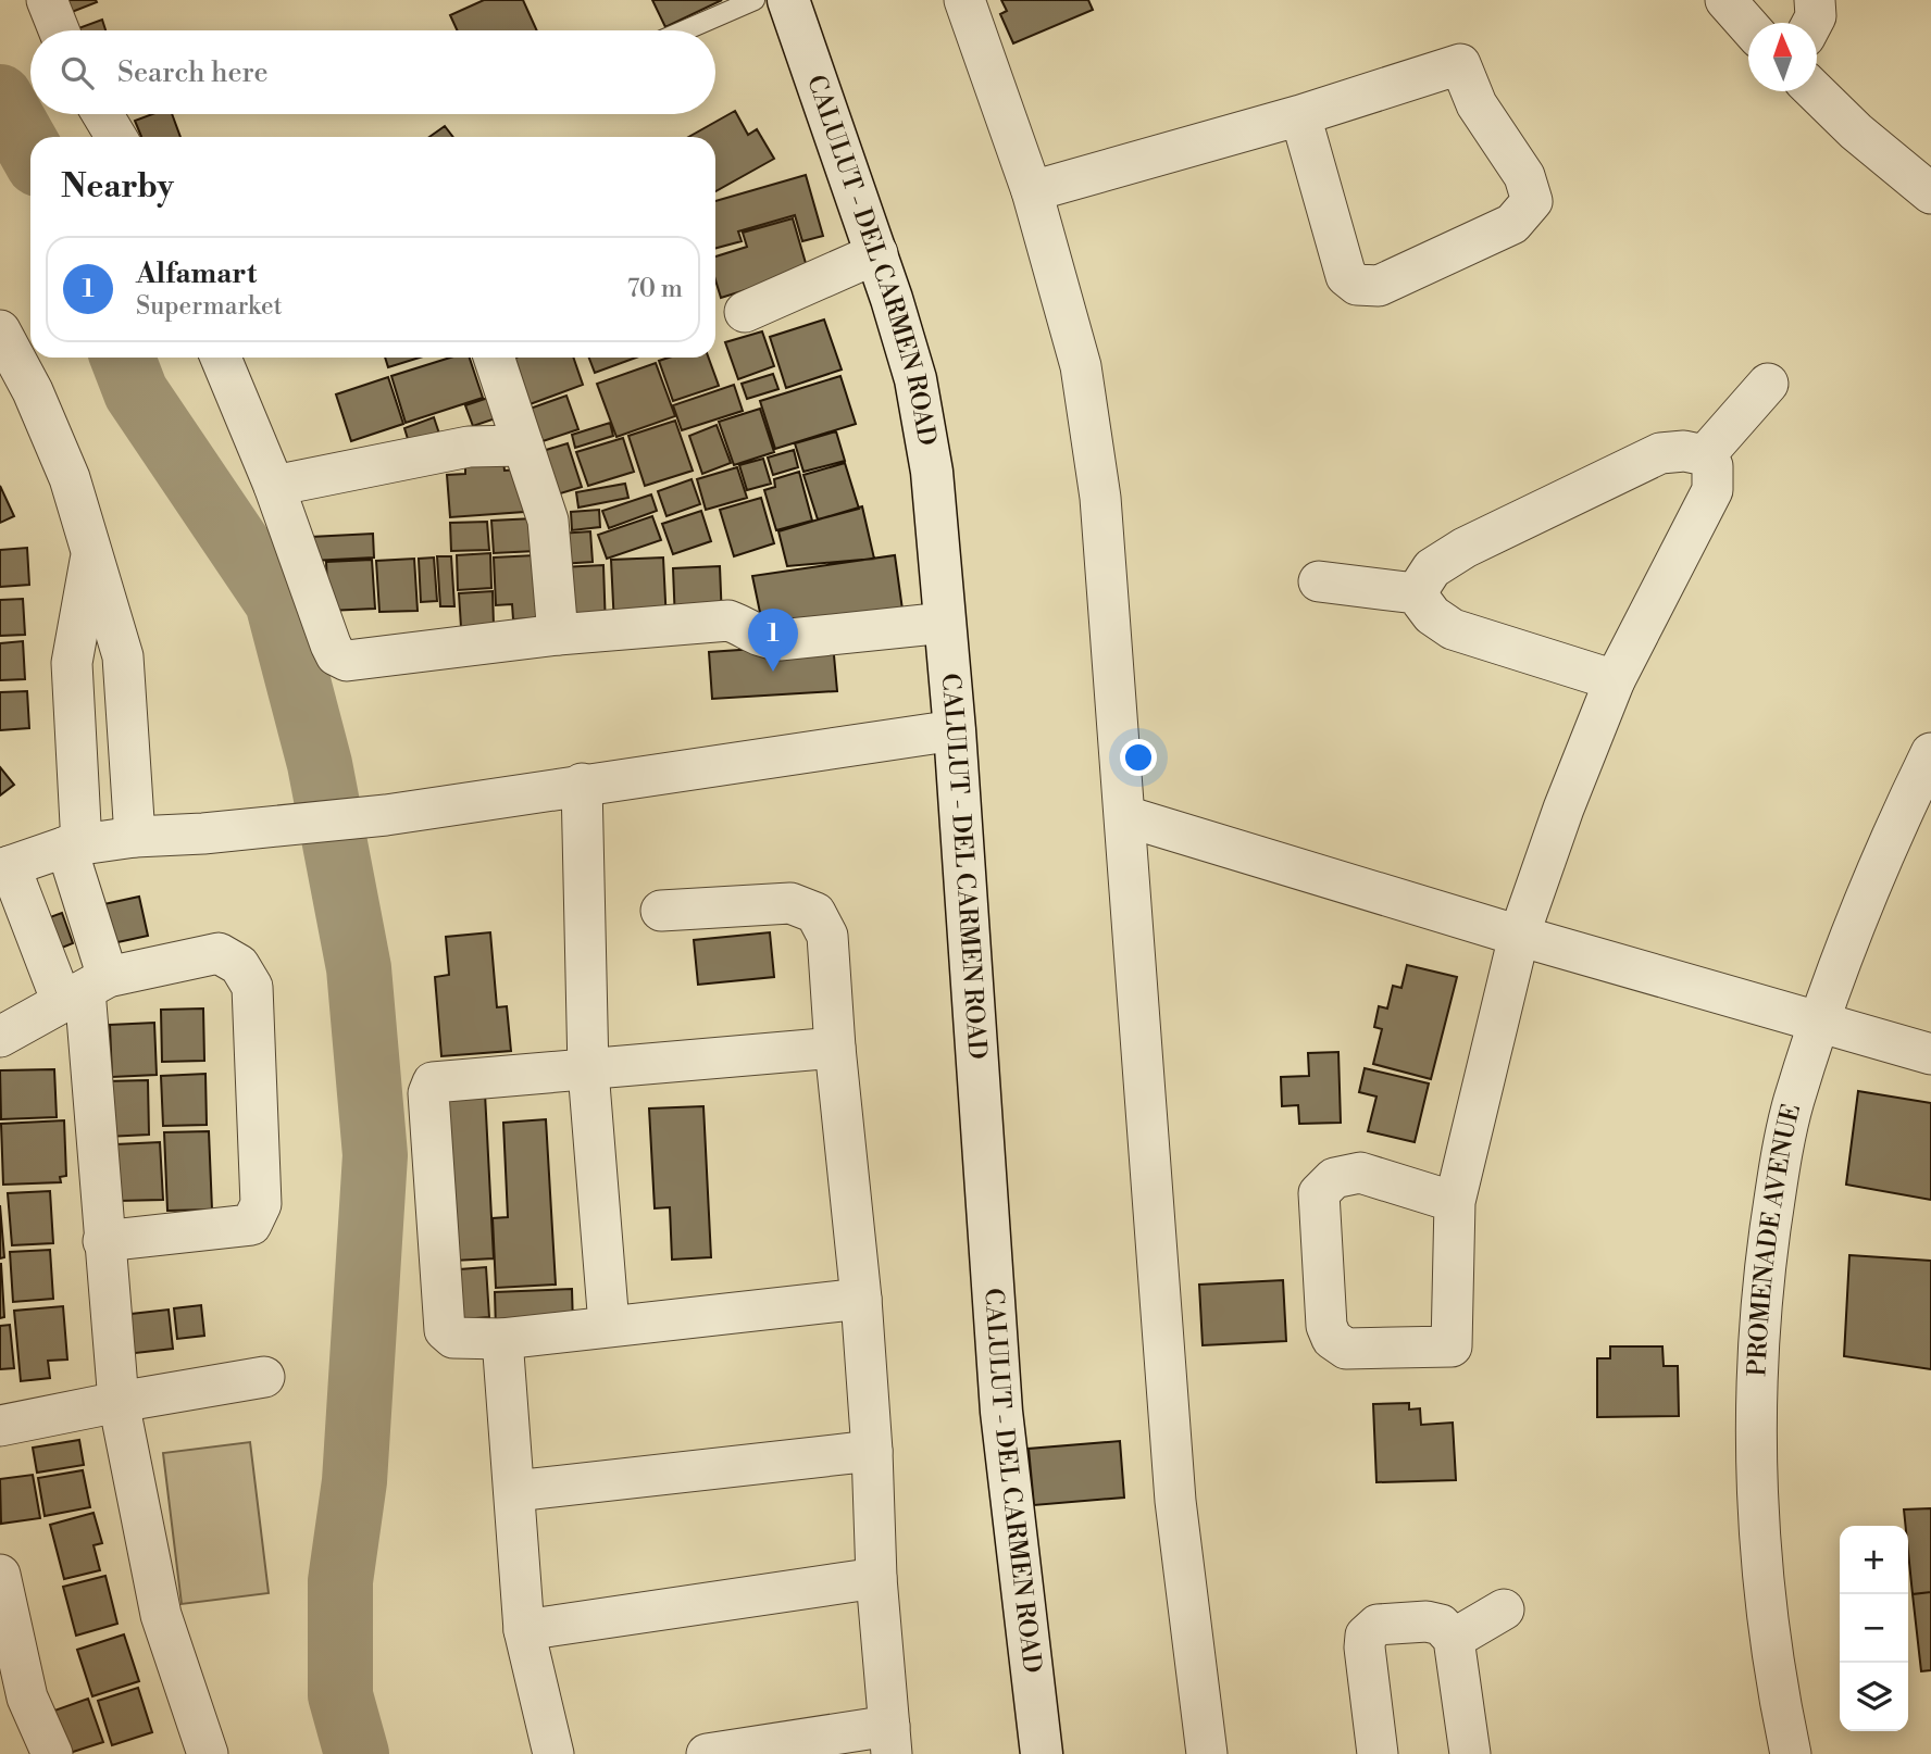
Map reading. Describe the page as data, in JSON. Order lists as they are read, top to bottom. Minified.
{"streets":{"main road":["CALULUT - DEL CARMEN ROAD"],"street":["PROMENADE AVENUE"]},"north":"top","page":{"search":"Search here","heading":"Nearby","list":[{"mark":"1","name":"Alfamart","note":"Supermarket","value":"70 m"}],"pins":"1","map_buttons":["+","−"]}}
